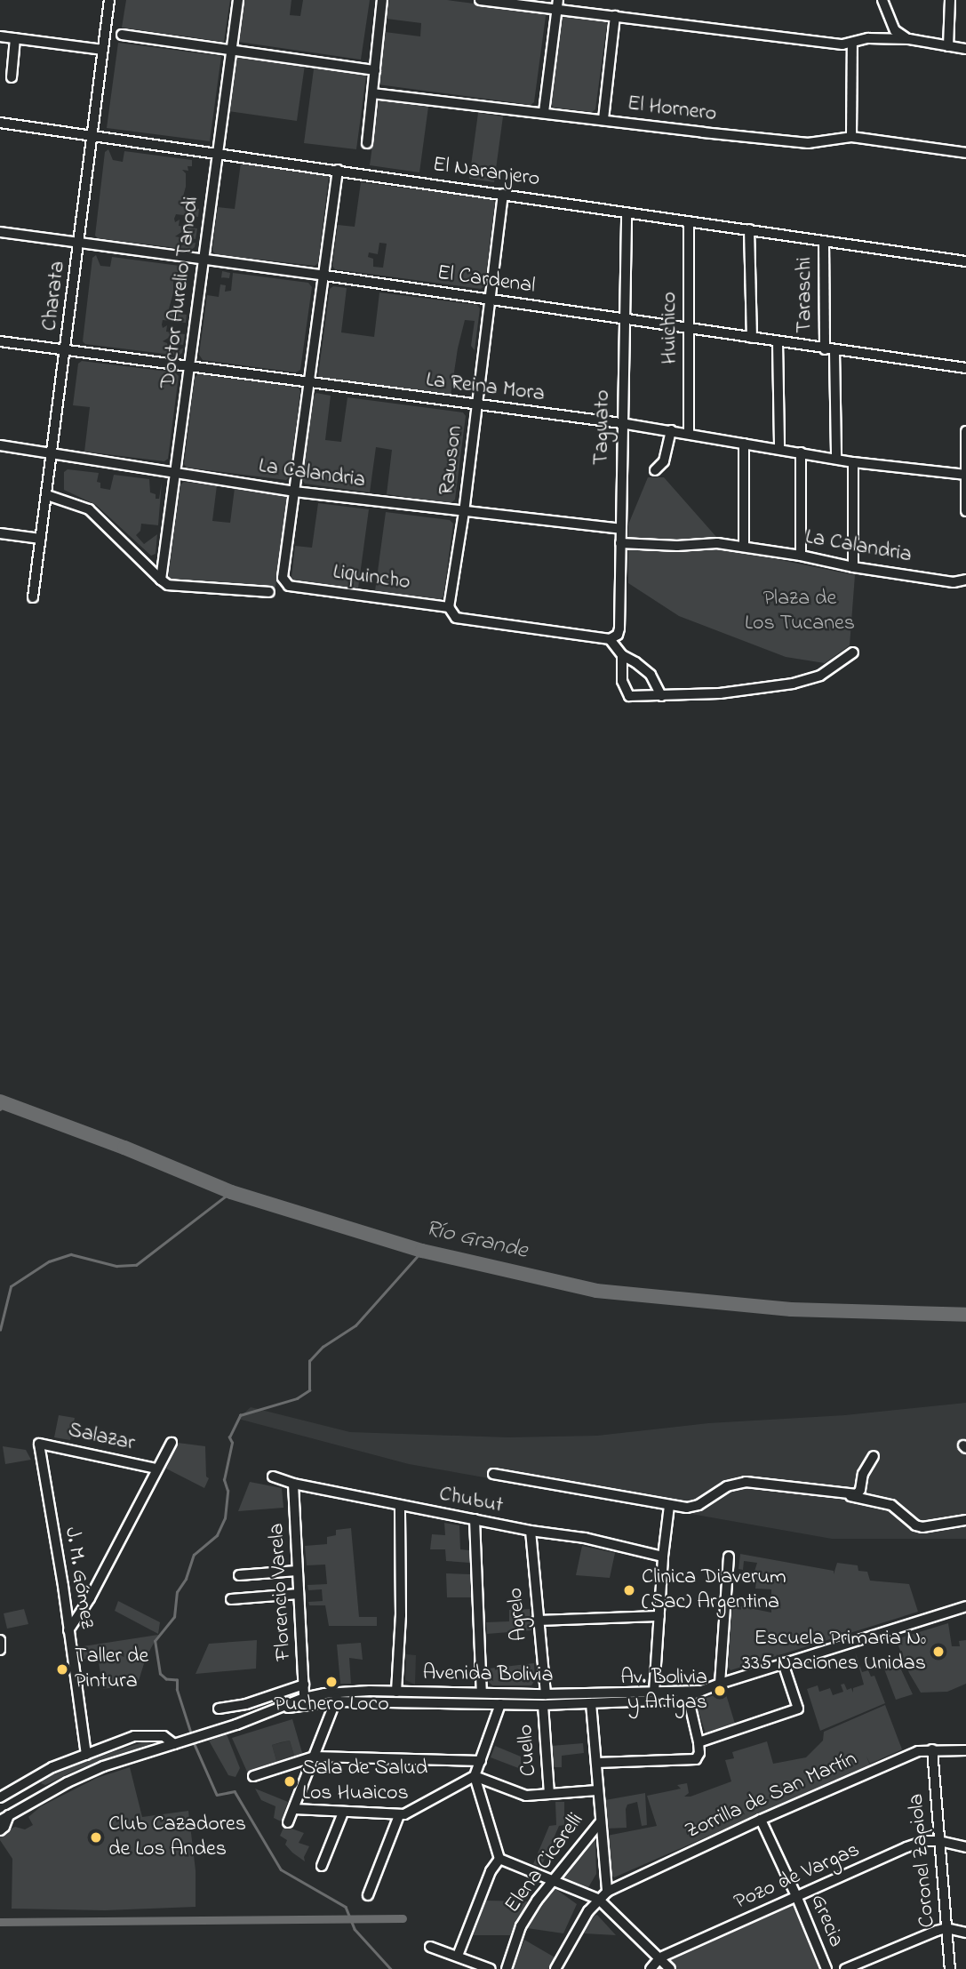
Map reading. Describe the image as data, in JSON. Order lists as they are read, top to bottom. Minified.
{"streets":{"street":["El Hornero","El Naranjero","El Cardenal","Doctor Aurelio Tanodi","Taraschi","Charata","Huichico","La Reina Mora","Taguato","Rawson","La Calandria","Liquincho","Salazar","Chubut","J. M. Gómez","Florencio Varela","Agrelo","Avenida Bolivia","Cuello","Zorrilla de San Martín","Coronel Zapiola","Elena Cicarelli","Pozo de Vargas","Grecia"]},"crossings":[["El Naranjero","Doctor Aurelio Tanodi"],["El Naranjero","Taraschi"],["El Naranjero","Charata"],["El Naranjero","Huichico"],["El Naranjero","Taguato"],["El Naranjero","Rawson"],["El Cardenal","Doctor Aurelio Tanodi"],["El Cardenal","Taraschi"],["El Cardenal","Charata"],["El Cardenal","Huichico"],["El Cardenal","Taguato"],["El Cardenal","Rawson"],["Doctor Aurelio Tanodi","La Reina Mora"],["Doctor Aurelio Tanodi","La Calandria"],["Taraschi","La Reina Mora"],["Charata","La Reina Mora"],["Charata","La Calandria"],["Huichico","La Reina Mora"],["La Reina Mora","Taguato"],["La Reina Mora","Rawson"],["Taguato","La Calandria"],["Rawson","La Calandria"],["Rawson","Liquincho"],["La Calandria","Liquincho"],["Salazar","J. M. Gómez"],["Chubut","Florencio Varela"],["Chubut","Agrelo"],["Florencio Varela","Avenida Bolivia"],["Agrelo","Avenida Bolivia"],["Agrelo","Cuello"],["Avenida Bolivia","Cuello"],["Avenida Bolivia","Elena Cicarelli"],["Zorrilla de San Martín","Coronel Zapiola"],["Zorrilla de San Martín","Grecia"],["Coronel Zapiola","Pozo de Vargas"],["Pozo de Vargas","Grecia"]],"water":["Río Grande"],"parks":["Plaza de Los Tucanes"],"places":["Clinica Diaverum (Sac) Argentina","Escuela Primaria Nº 335 Naciones Unidas","Taller de Pintura","Puchero Loco","Av. Bolivia y Artigas","Sala de Salud Los Huaicos","Club Cazadores de Los Andes"]}
